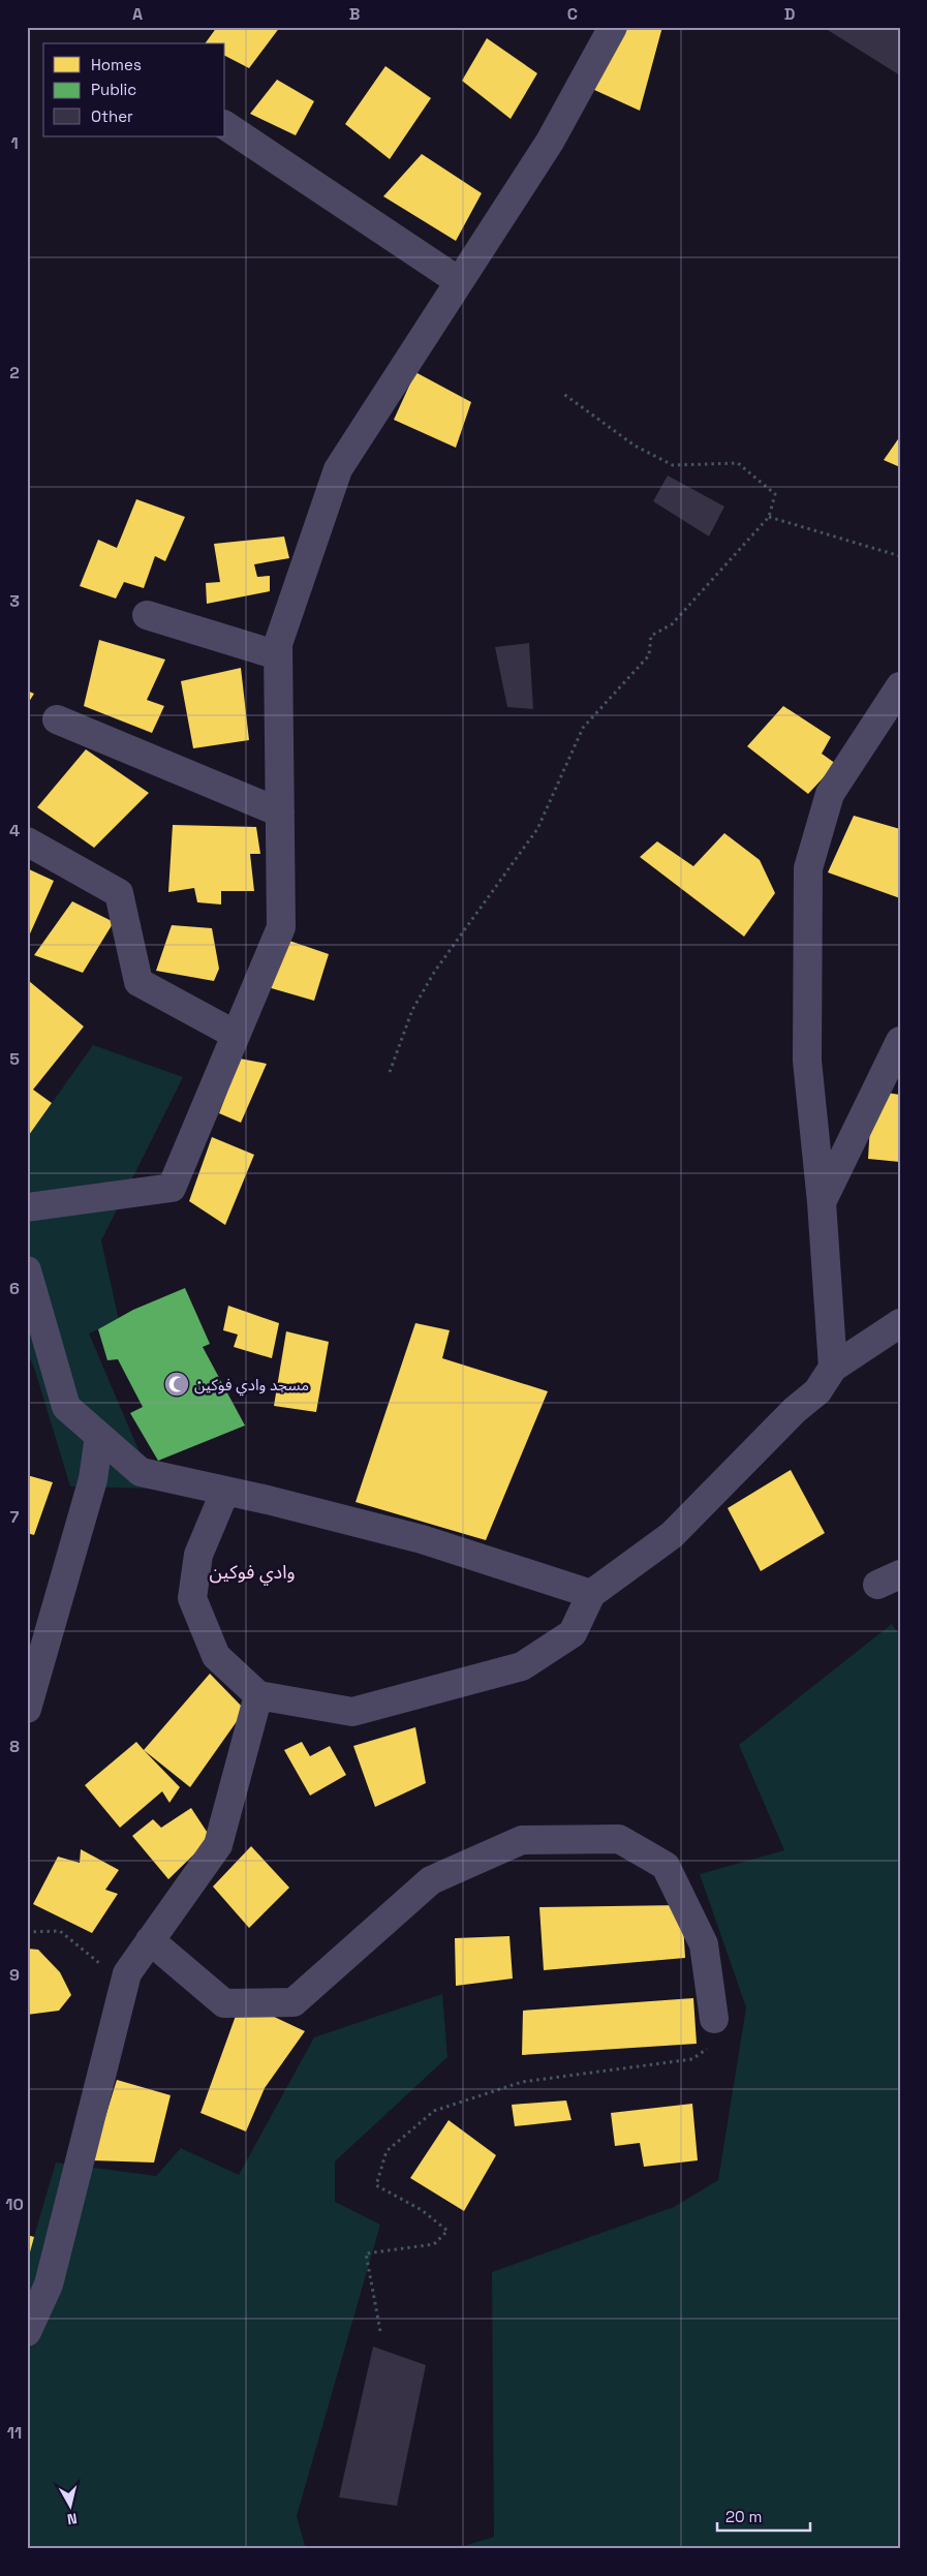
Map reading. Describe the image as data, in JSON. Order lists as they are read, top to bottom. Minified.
{"districts":["وادي فوكين"],"places":{"mosque":["مسجد وادي فوكين"]},"legend":["Homes","Public","Other"],"scale_bar":"20 m","north":"bottom","grid":{"columns":["A","B","C","D"],"rows":["1","2","3","4","5","6","7","8","9","10","11"]}}
